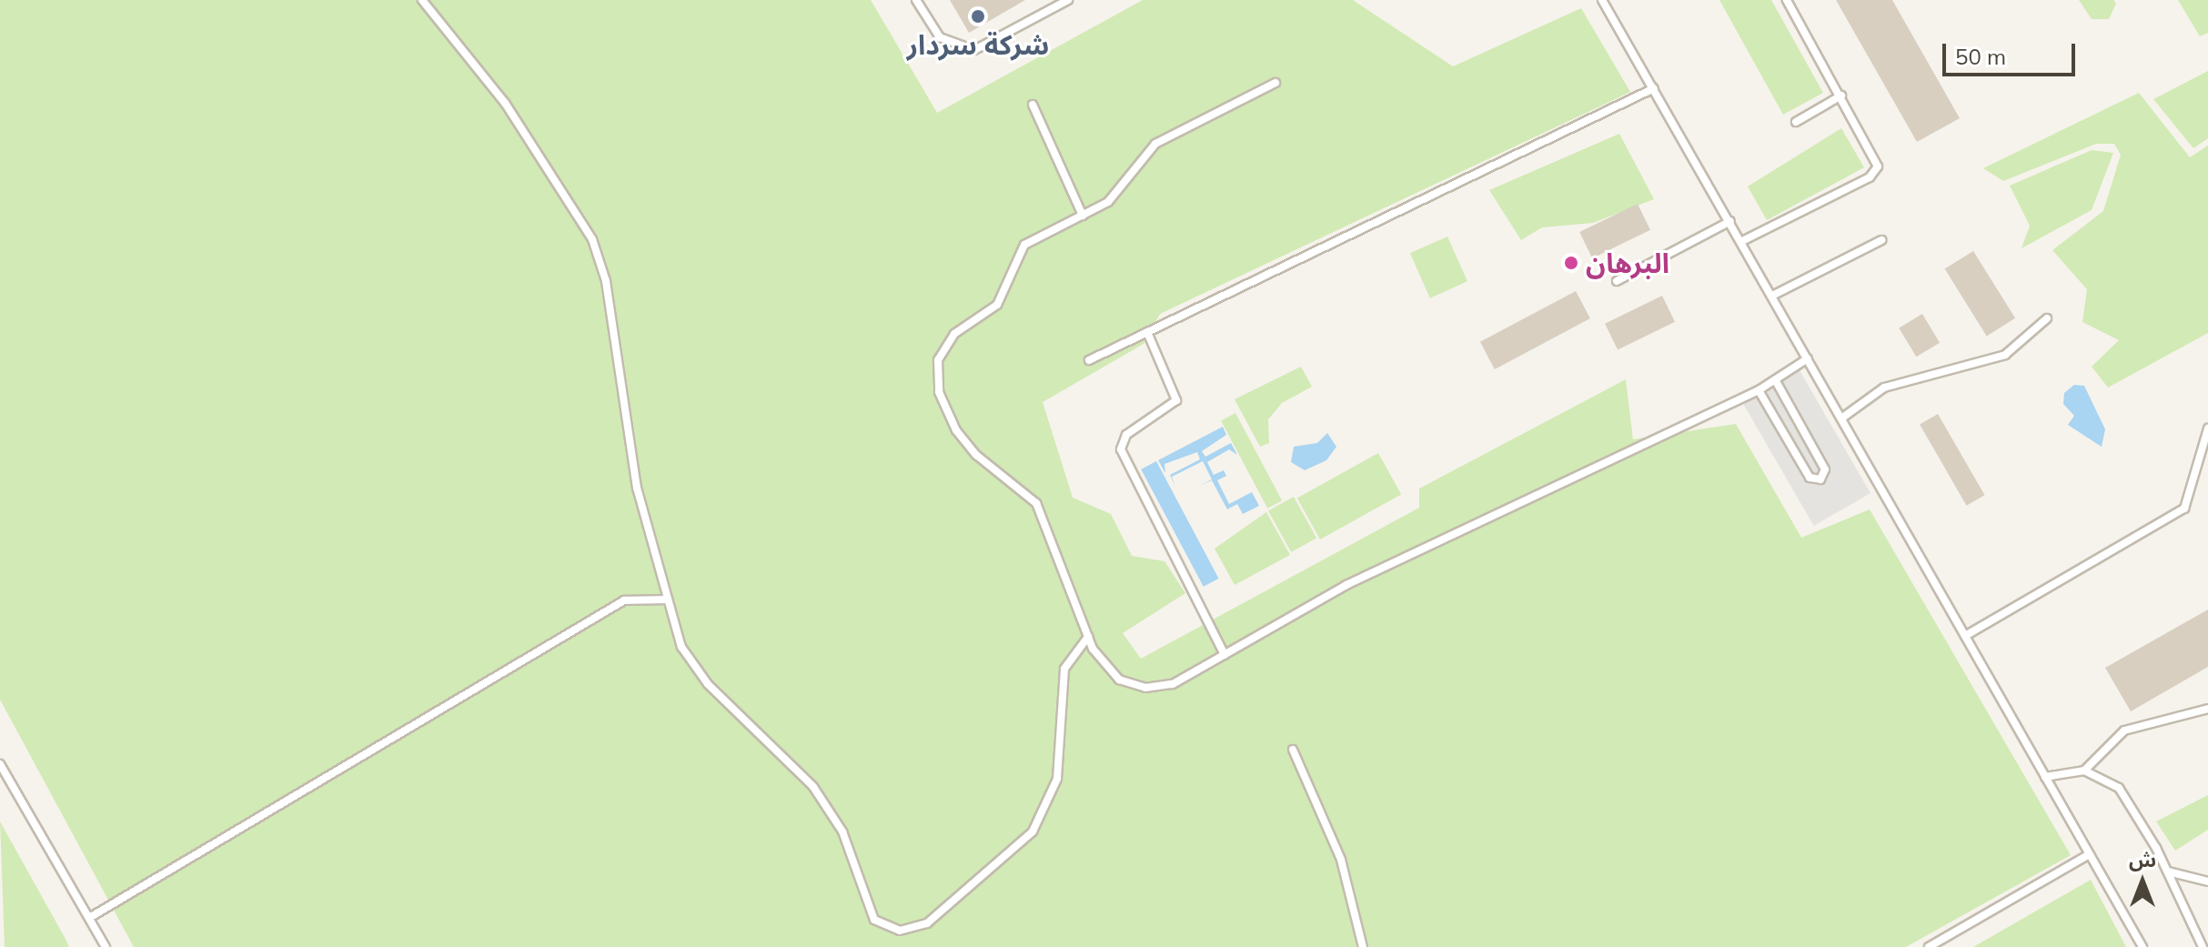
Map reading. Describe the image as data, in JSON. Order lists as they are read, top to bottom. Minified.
{"places":["شركة سردار","البرهان"],"scale_bar":"50 m","north":"top"}
